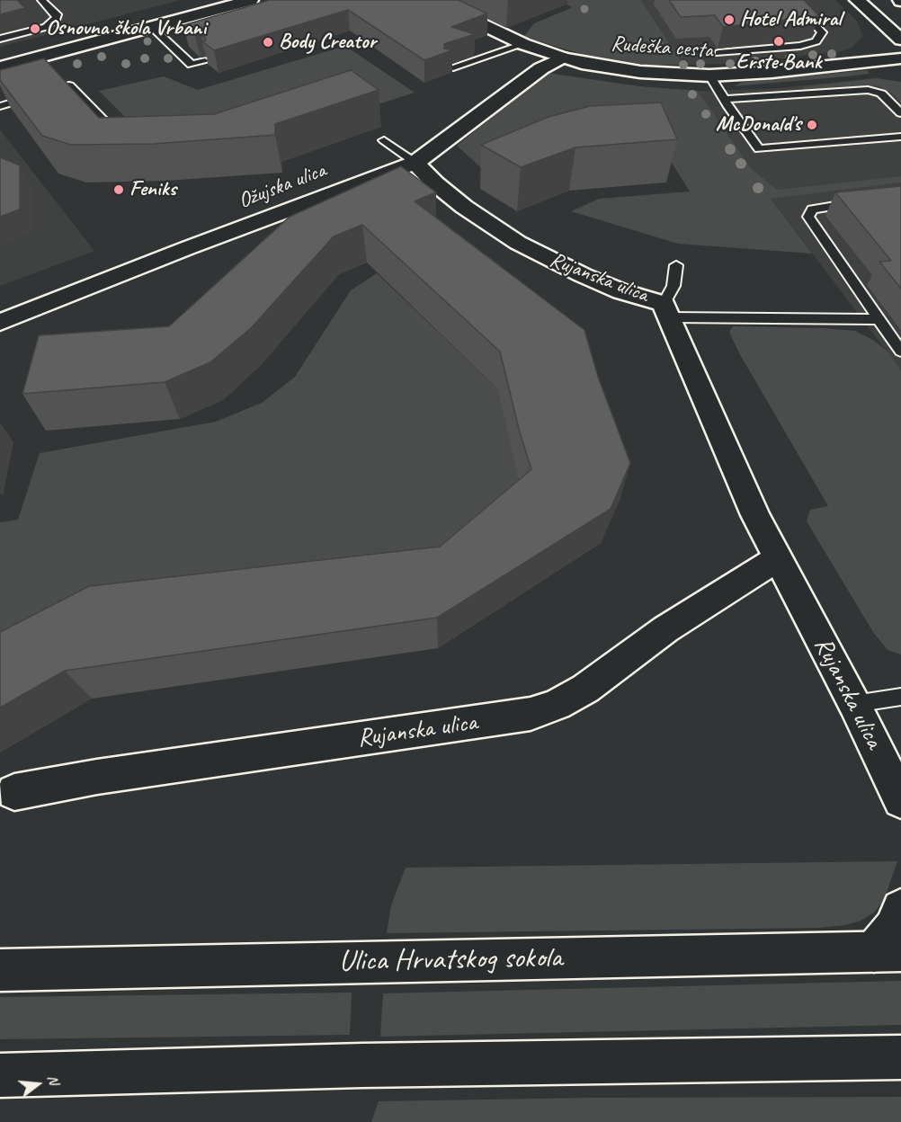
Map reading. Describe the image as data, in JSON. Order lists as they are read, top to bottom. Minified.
{"streets":{"street":["Rudeška cesta","Ožujska ulica","Rujanska ulica","Ulica Hrvatskog sokola"]},"crossings":[["Rudeška cesta","Ožujska ulica"],["Ožujska ulica","Rujanska ulica"]],"places":["Hotel Admiral","Osnovna škola Vrbani","Erste Bank","Body Creator","McDonald's","Feniks"],"north":"right"}
